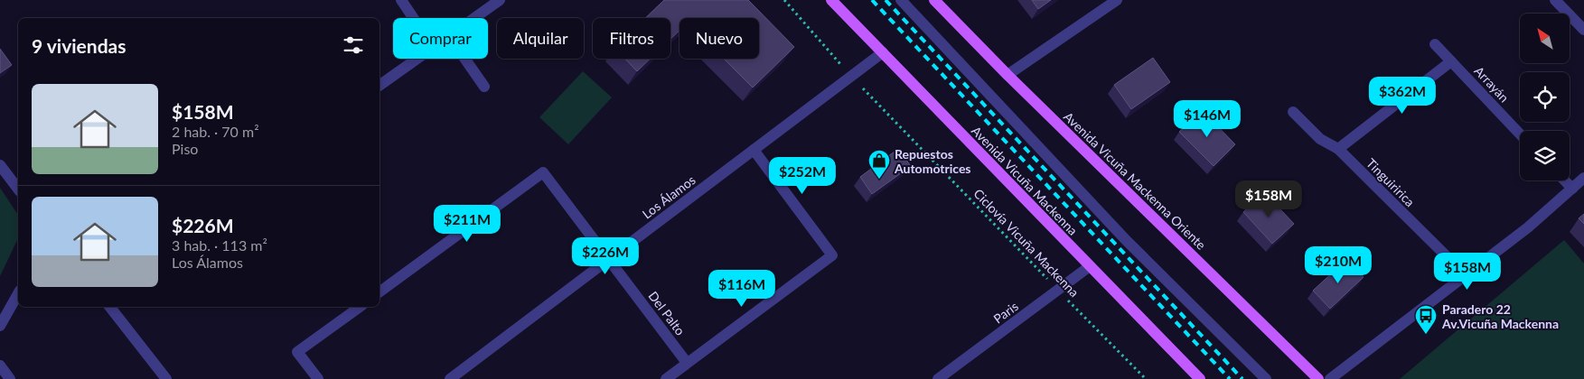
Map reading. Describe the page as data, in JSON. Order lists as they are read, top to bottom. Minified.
{"streets":{"main road":["Avenida Vicuña Mackenna","Avenida Vicuña Mackenna Oriente"],"street":["Arrayán","Tinguiririca","Los Álamos","Paris","Del Palto"],"path":["Ciclovía Vicuña Mackenna"]},"crossings":[["Avenida Vicuña Mackenna","Los Álamos"],["Avenida Vicuña Mackenna","Paris"],["Los Álamos","Ciclovía Vicuña Mackenna"],["Los Álamos","Del Palto"],["Ciclovía Vicuña Mackenna","Paris"]],"places":{"shop":["Repuestos Automotrices"],"bus stop":["Paradero 22 Av.Vicuña Mackenna"]},"north":"top left","page":{"chip":["Comprar","Alquilar","Filtros","Nuevo"],"heading":"9 viviendas","list":[{"name":"$158M","note":"2 hab. · 70 m² · Piso"},{"name":"$226M","note":"3 hab. · 113 m² · Los Álamos"}],"price":["$362M","$146M","$252M","$158M","$211M","$226M","$210M","$158M","$116M"]}}
